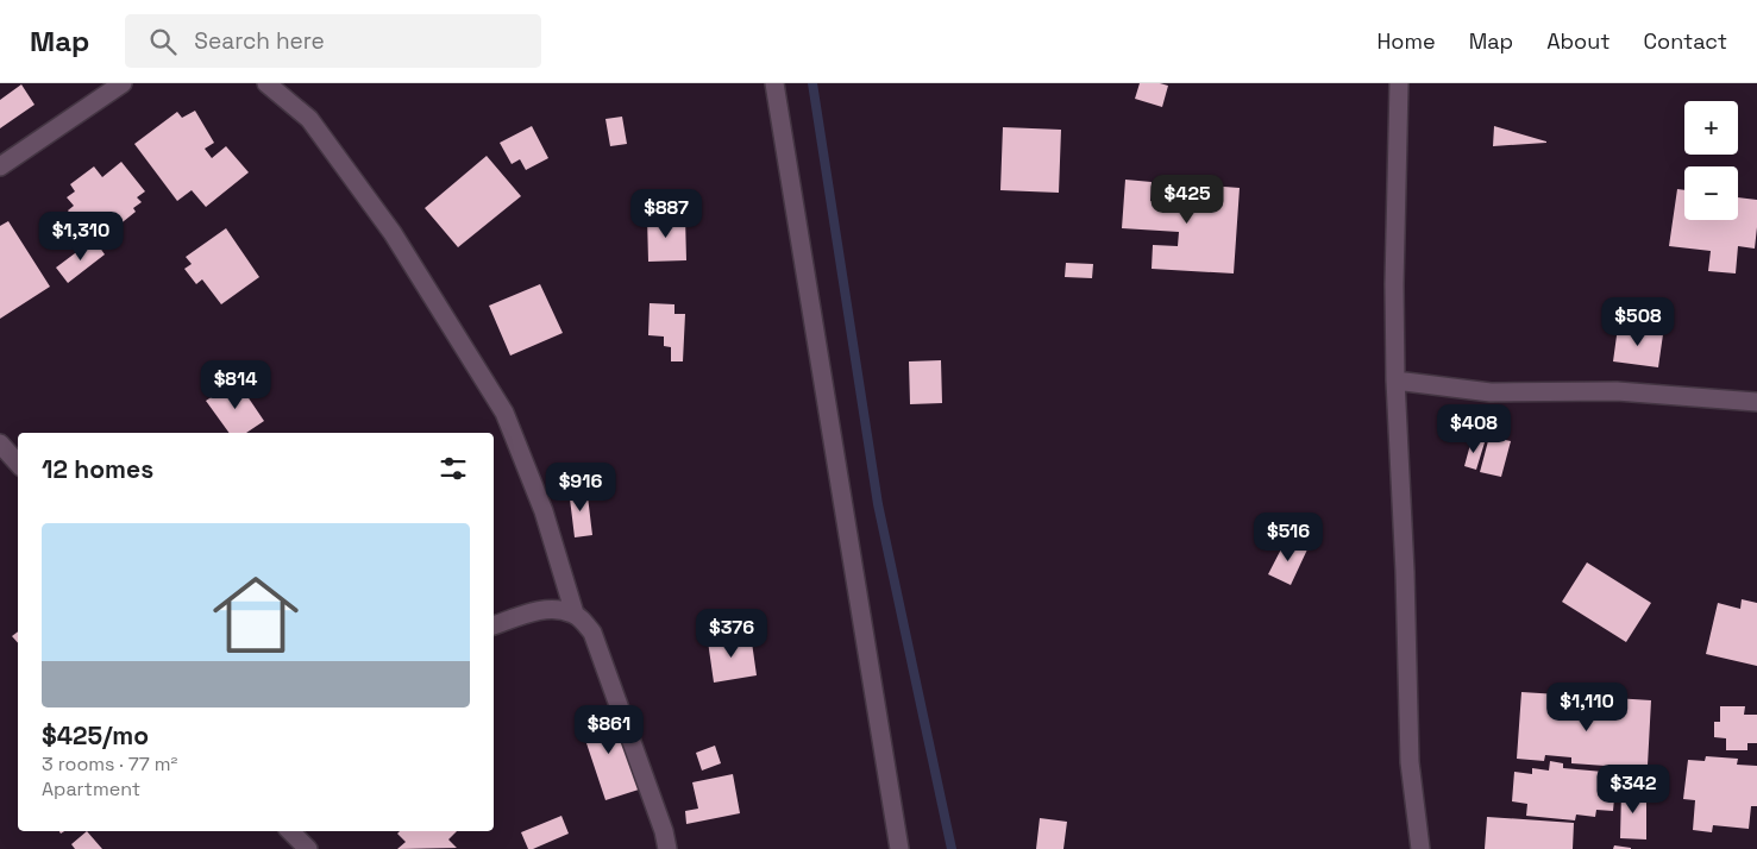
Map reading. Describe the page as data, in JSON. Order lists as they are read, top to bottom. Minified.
{"page":{"header":"Map","search":"Search here","nav":["Home","Map","About","Contact"],"map_buttons":["+","−"],"price":["$425","$887","$1,310","$508","$814","$408","$916","$516","$376","$1,110","$861","$342"],"heading":"12 homes","list":[{"name":"$425/mo","note":"3 rooms · 77 m² · Apartment"}]}}
